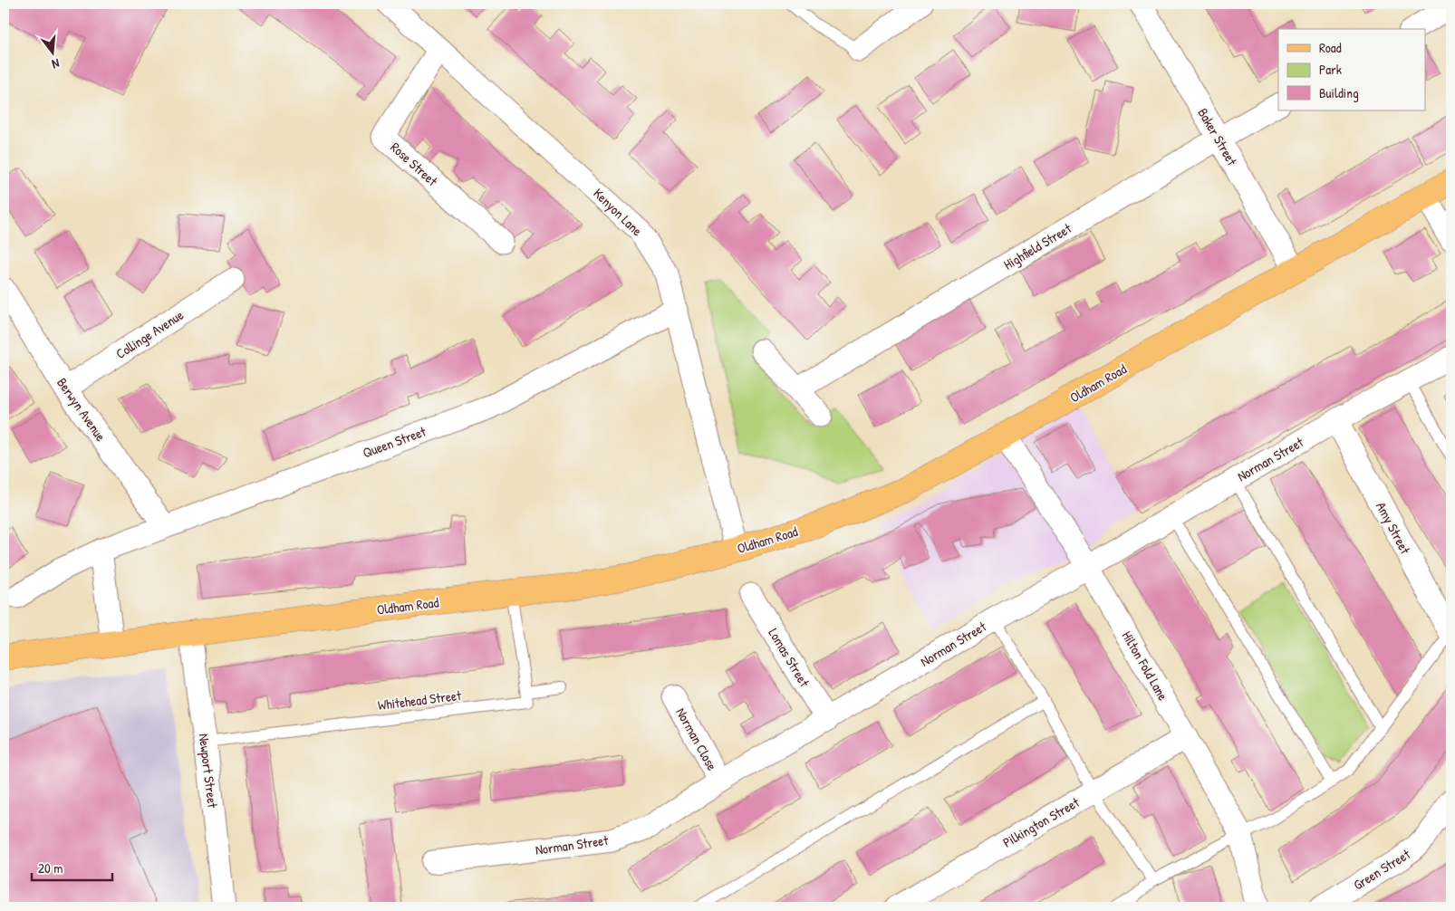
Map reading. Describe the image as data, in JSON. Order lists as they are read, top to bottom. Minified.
{"streets":{"main road":["Oldham Road"],"street":["Baker Street","Rose Street","Kenyon Lane","Highfield Street","Collinge Avenue","Berwyn Avenue","Queen Street","Norman Street","Amy Street","Lomas Street","Hilton Fold Lane","Norman Close","Newport Street","Pilkington Street","Green Street"],"lane":["Whitehead Street"]},"crossings":[["Baker Street","Highfield Street"],["Baker Street","Oldham Road"],["Rose Street","Kenyon Lane"],["Kenyon Lane","Oldham Road"],["Kenyon Lane","Queen Street"],["Collinge Avenue","Berwyn Avenue"],["Oldham Road","Hilton Fold Lane"],["Oldham Road","Newport Street"],["Berwyn Avenue","Queen Street"],["Norman Street","Amy Street"],["Norman Street","Lomas Street"],["Norman Street","Hilton Fold Lane"],["Norman Street","Norman Close"],["Hilton Fold Lane","Pilkington Street"],["Whitehead Street","Newport Street"]],"legend":["Road","Park","Building"],"scale_bar":"20 m","north":"bottom"}
